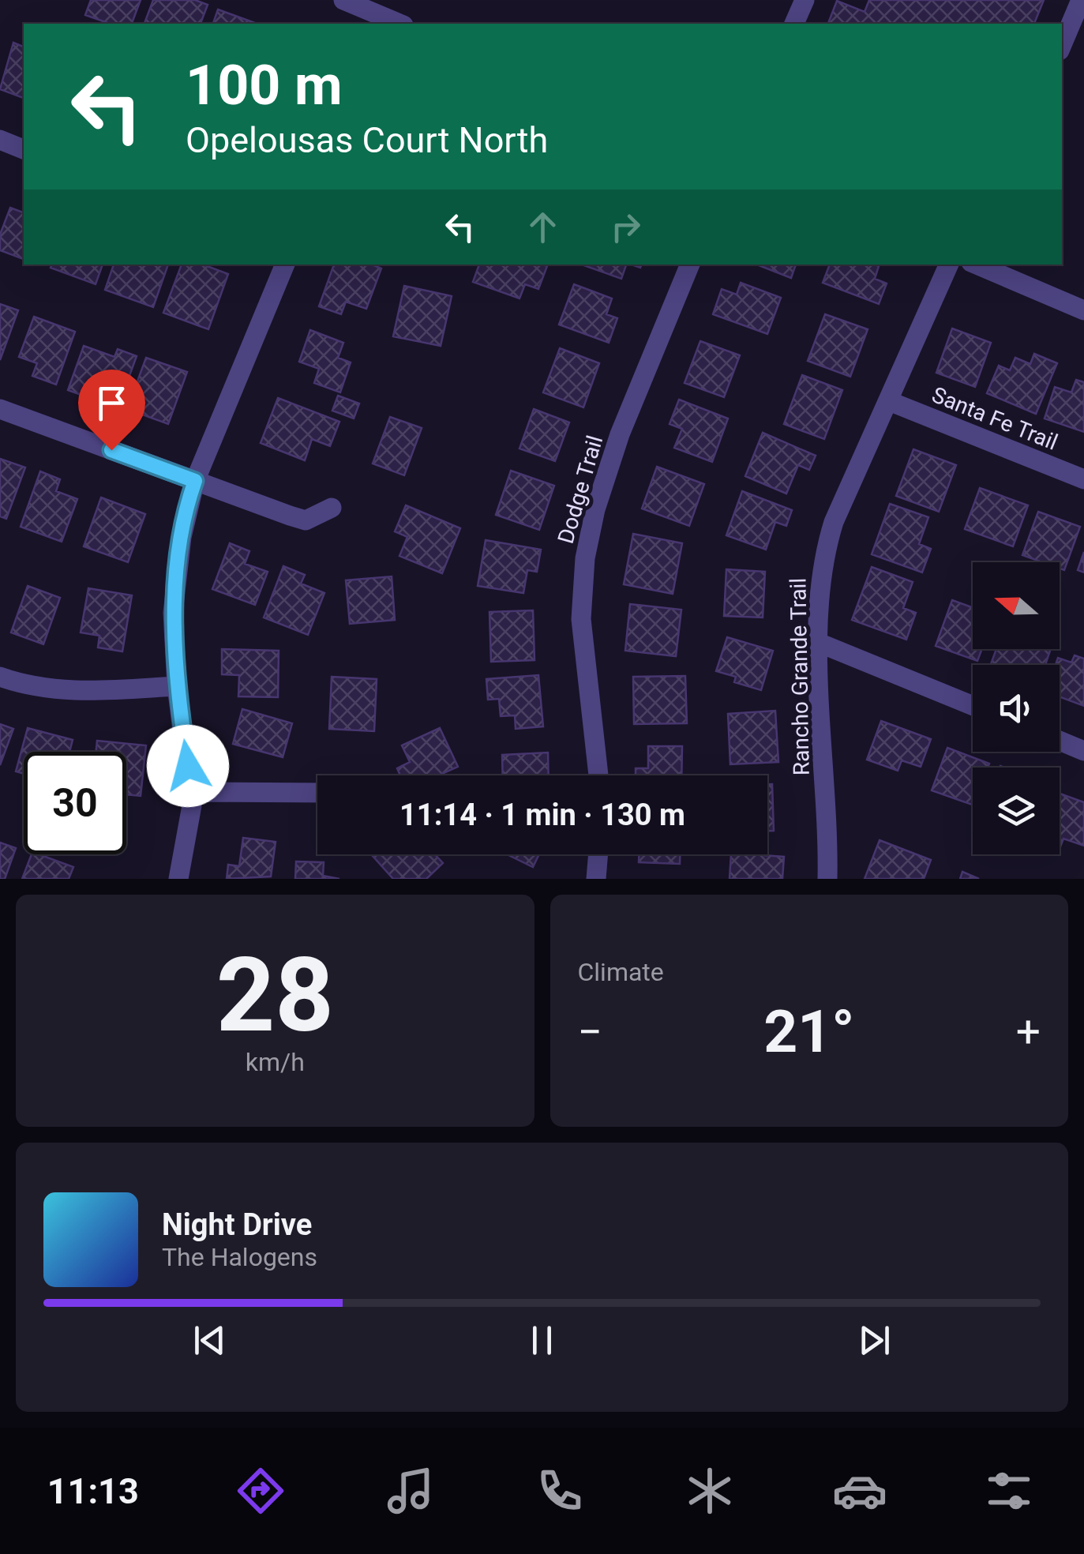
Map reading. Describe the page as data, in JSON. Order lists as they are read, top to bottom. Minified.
{"streets":{"street":["Santa Fe Trail","Dodge Trail","Rancho Grande Trail"]},"crossings":[["Santa Fe Trail","Rancho Grande Trail"]],"north":"left","page":{"turn":["100 m","Opelousas Court North"],"limit":"30","trip":"11:14 · 1 min · 130 m","tile":[["28","km/h"],"Climate"],"heat":["−","21°","+"],"song":["Night Drive","The Halogens"],"tabs":"11:13"}}
